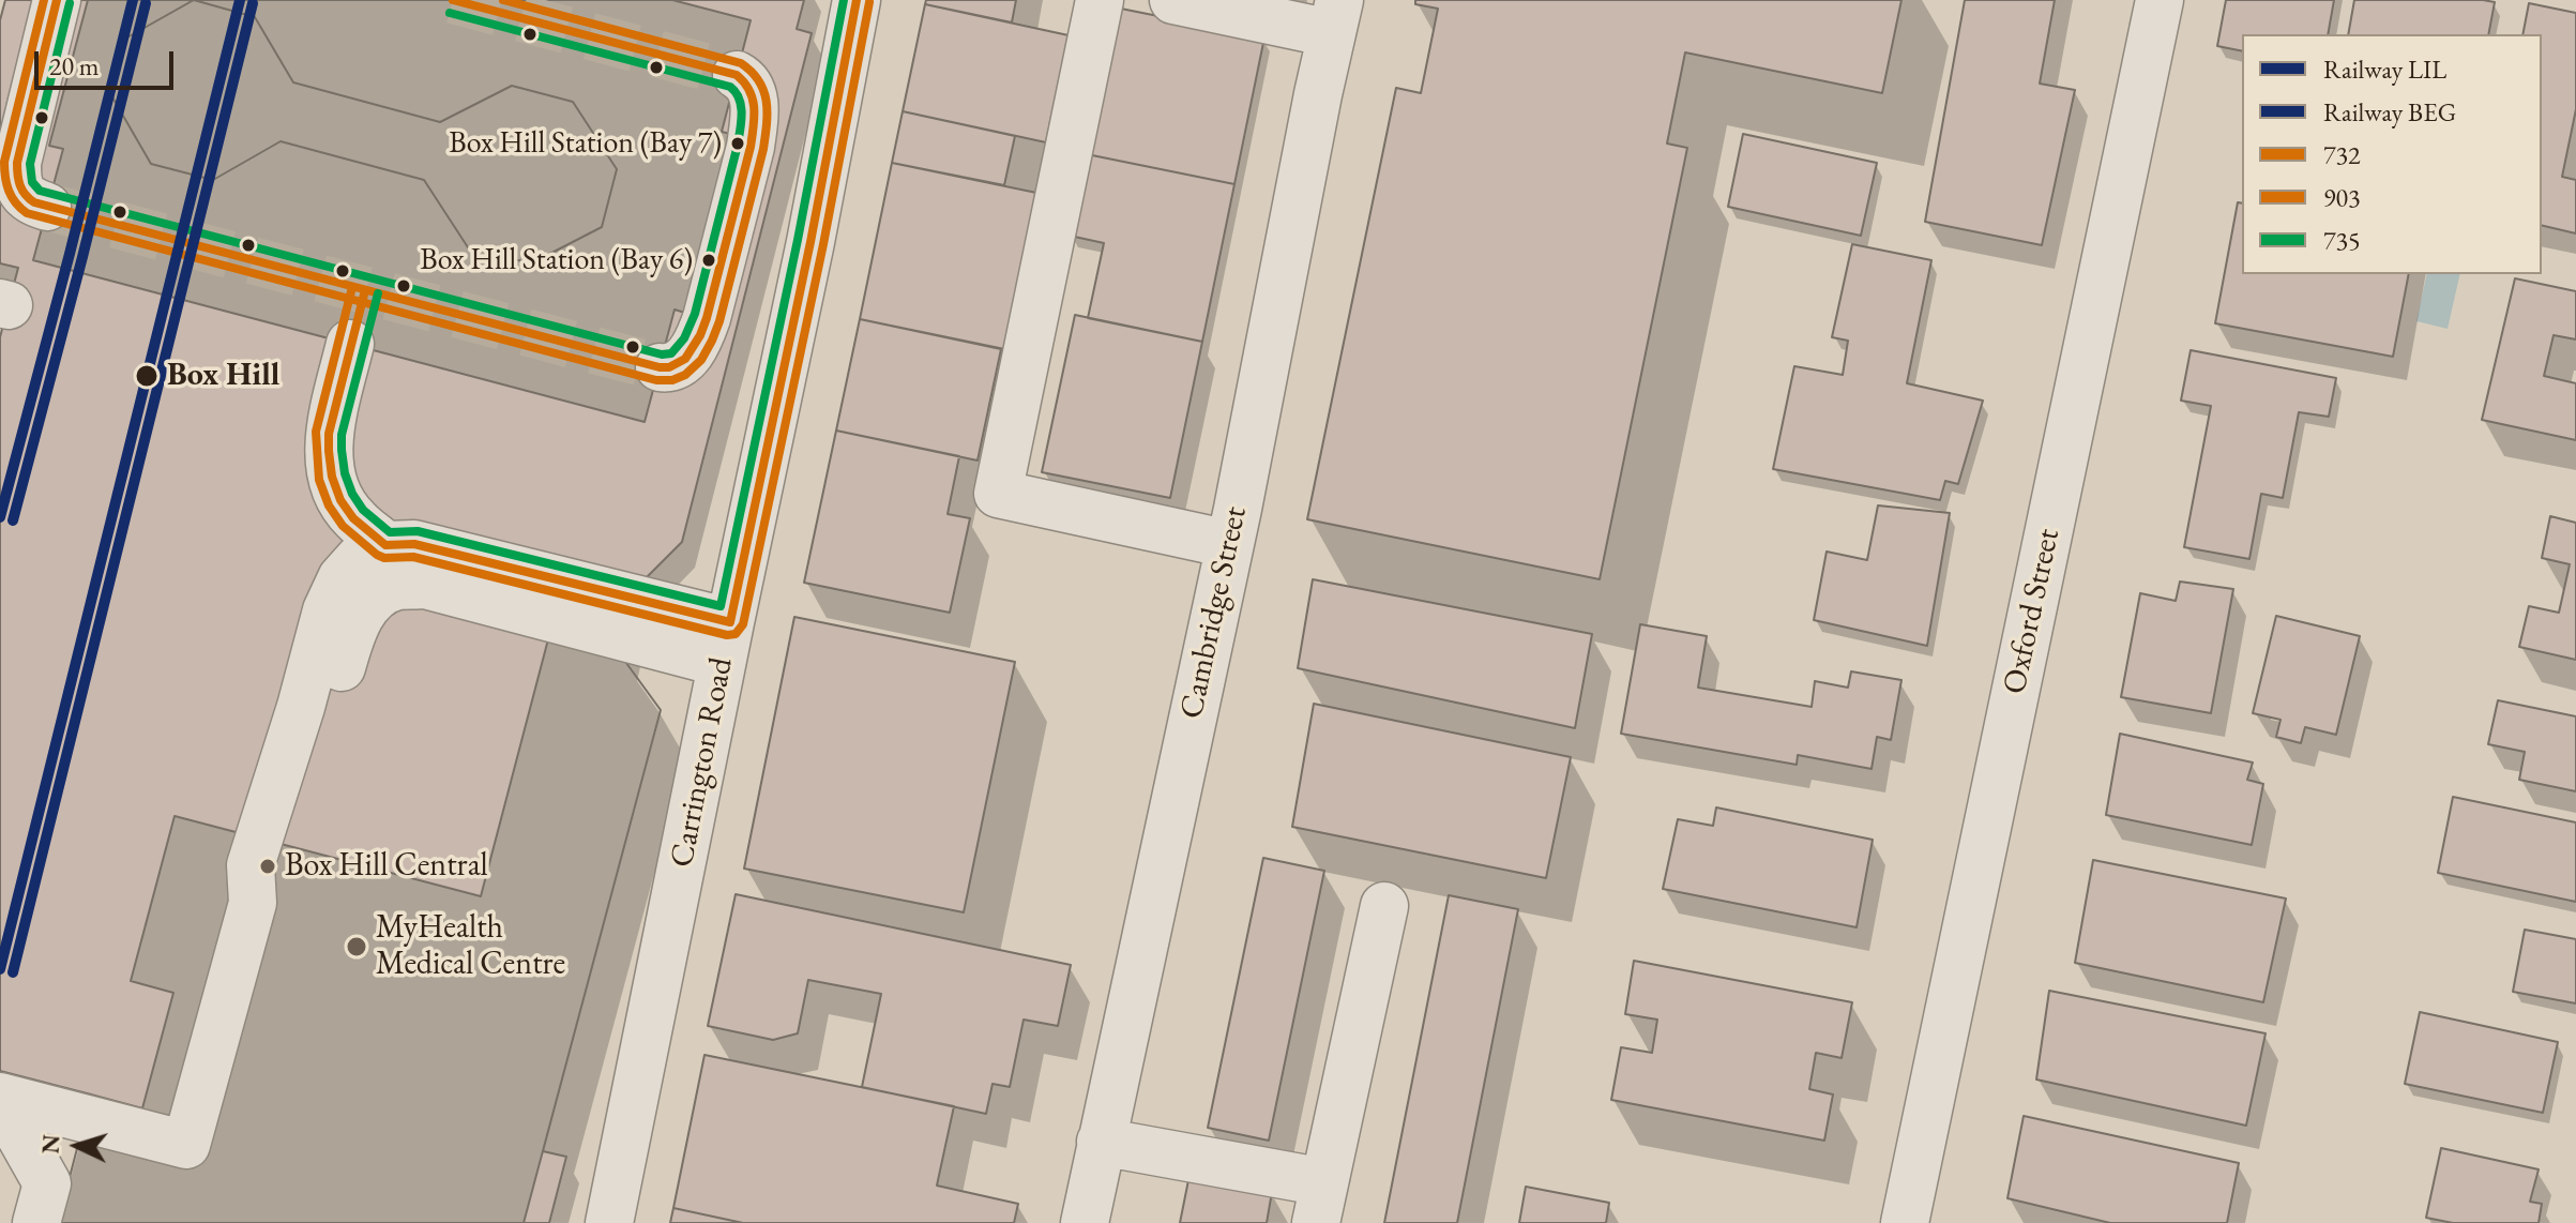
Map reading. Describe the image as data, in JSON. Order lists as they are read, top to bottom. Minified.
{"streets":{"street":["Oxford Street","Cambridge Street","Carrington Road"]},"places":["Box Hill Station (Bay 7)","Box Hill Station (Bay 6)","Box Hill","Box Hill Central","MyHealth Medical Centre"],"lines":["rail line LIL","transit line 732","transit line 903","transit line 735","rail line BEG"],"legend":["Railway LIL","Railway BEG","732","903","735"],"scale_bar":"20 m","north":"left"}
